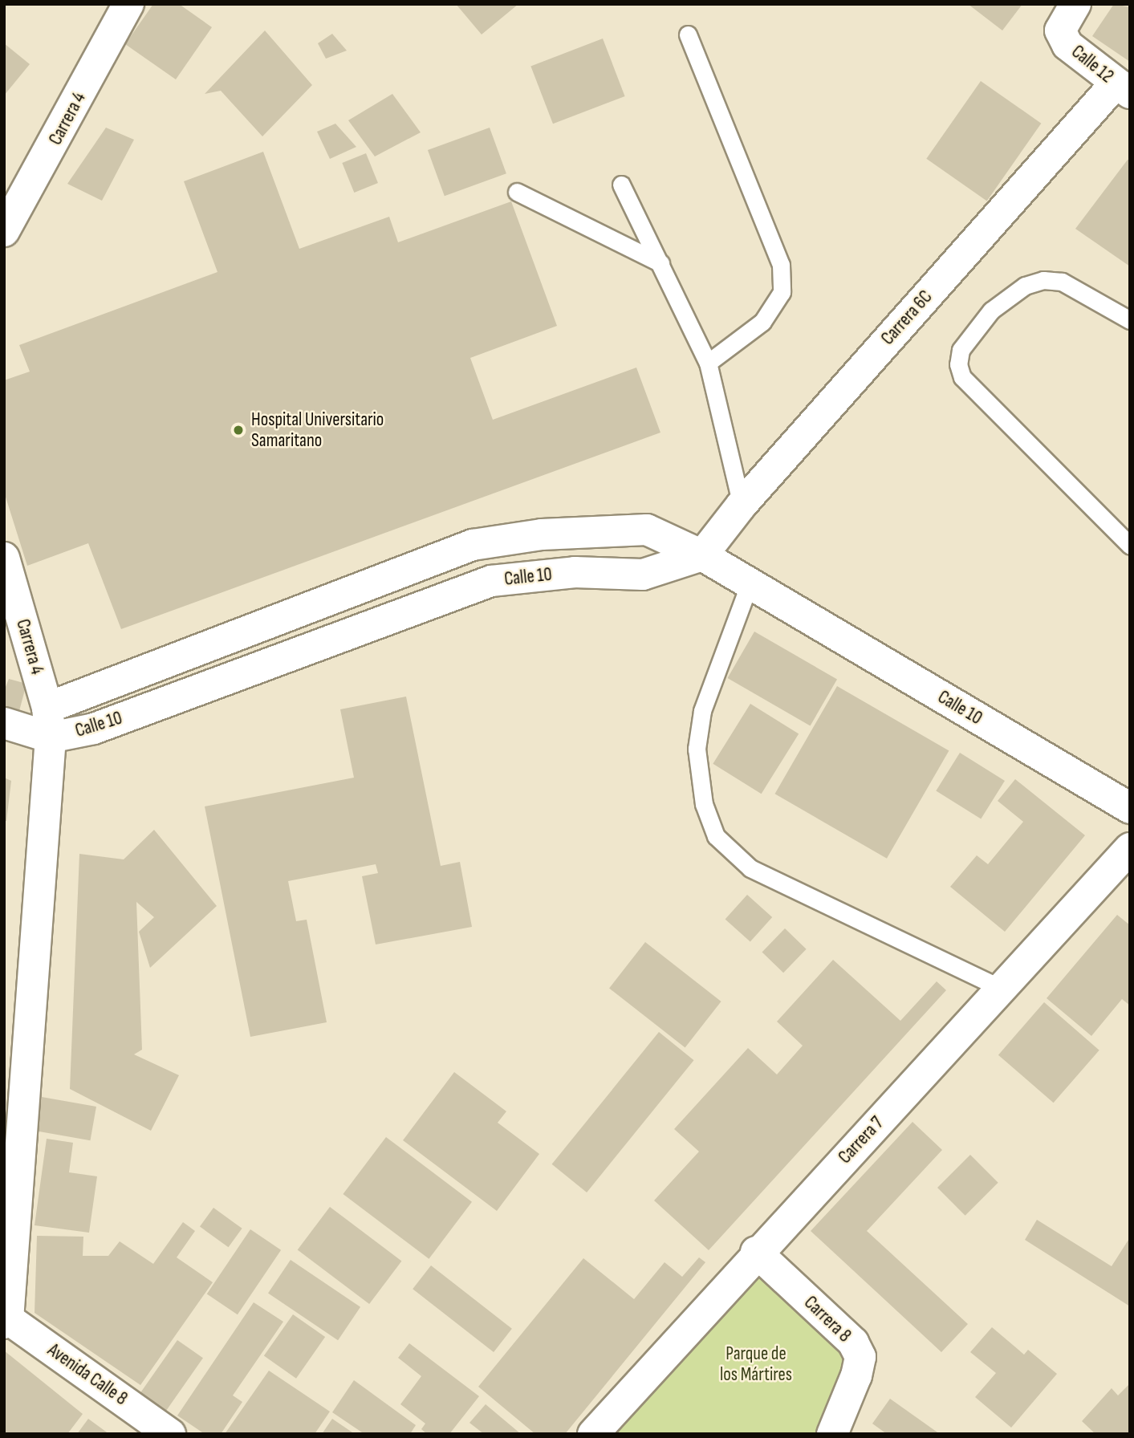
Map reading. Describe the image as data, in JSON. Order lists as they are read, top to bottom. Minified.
{"streets":{"street":["Calle 12","Carrera 4","Carrera 6C","Calle 10","Carrera 7","Carrera 8","Avenida Calle 8"]},"crossings":[["Calle 12","Carrera 6C"],["Carrera 4","Calle 10"],["Carrera 6C","Calle 10"],["Calle 10","Avenida Calle 8"],["Carrera 7","Carrera 8"]],"parks":["Parque de los Mártires"],"places":["Hospital Universitario Samaritano"]}
